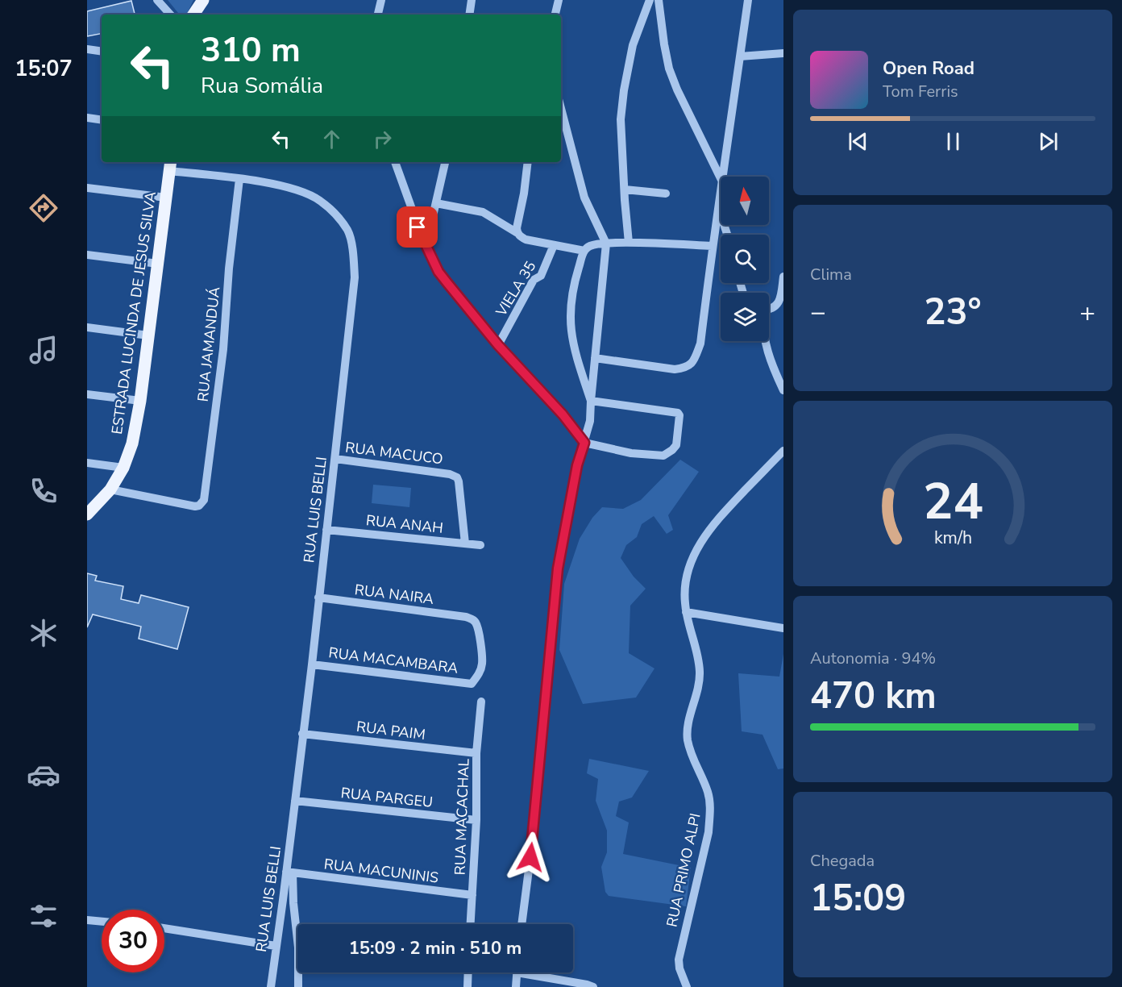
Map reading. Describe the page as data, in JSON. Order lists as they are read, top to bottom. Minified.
{"streets":{"main road":["ESTRADA LUCINDA DE JESUS SILVA"],"street":["VIELA 35","RUA JAMANDUÁ","RUA MACUCO","RUA LUIS BELLI","RUA ANAH","RUA NAIRA","RUA MACAMBARA","RUA PAIM","RUA PARGEU","RUA MACACHAL","RUA PRIMO ALPI","RUA MACUNINIS"]},"crossings":[["ESTRADA LUCINDA DE JESUS SILVA","RUA JAMANDUÁ"],["ESTRADA LUCINDA DE JESUS SILVA","RUA LUIS BELLI"],["RUA JAMANDUÁ","RUA LUIS BELLI"],["RUA MACUCO","RUA LUIS BELLI"],["RUA MACUCO","RUA ANAH"],["RUA LUIS BELLI","RUA ANAH"],["RUA LUIS BELLI","RUA NAIRA"],["RUA LUIS BELLI","RUA MACAMBARA"],["RUA LUIS BELLI","RUA PAIM"],["RUA LUIS BELLI","RUA PARGEU"],["RUA LUIS BELLI","RUA MACUNINIS"],["RUA NAIRA","RUA MACAMBARA"],["RUA PAIM","RUA MACACHAL"],["RUA PARGEU","RUA MACACHAL"],["RUA MACACHAL","RUA MACUNINIS"]],"north":"top","page":{"tabs":"15:07","turn":["310 m","Rua Somália"],"song":["Open Road","Tom Ferris"],"tile":["Clima",["Autonomia · 94%","470 km"],["Chegada","15:09"]],"heat":["−","23°","+"],"limit":"30","trip":"15:09 · 2 min · 510 m","gauge":["24","km/h"]}}
